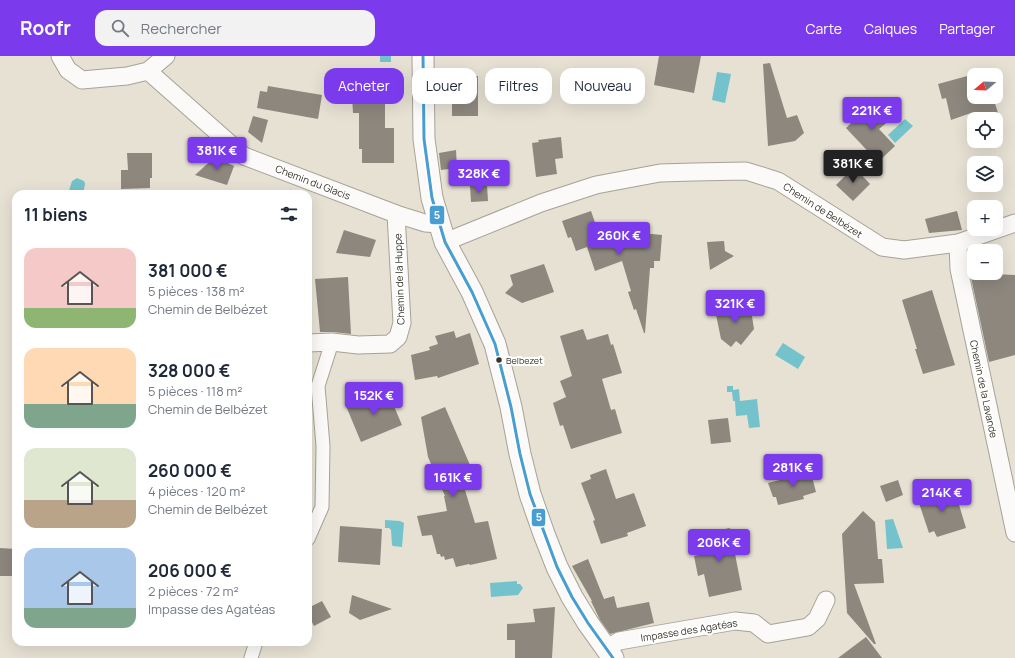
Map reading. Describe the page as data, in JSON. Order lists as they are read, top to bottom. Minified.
{"streets":{"street":["Chemin du Glacis","Chemin de Belbézet","Chemin de la Huppe","Chemin de la Lavande","Impasse des Agatéas"]},"crossings":[["Chemin du Glacis","Chemin de Belbézet"],["Chemin du Glacis","Chemin de la Huppe"],["Chemin de Belbézet","Chemin de la Lavande"]],"places":["Belbezet"],"lines":["transit line 5"],"north":"left","page":{"header":"Roofr","search":"Rechercher","nav":["Carte","Calques","Partager"],"map_buttons":["+","−"],"chip":["Acheter","Louer","Filtres","Nouveau"],"price":["221K €","381K €","381K €","328K €","260K €","321K €","152K €","281K €","161K €","214K €","206K €"],"heading":"11 biens","list":[{"name":"381 000 €","note":"5 pièces · 138 m² · Chemin de Belbézet"},{"name":"328 000 €","note":"5 pièces · 118 m² · Chemin de Belbézet"},{"name":"260 000 €","note":"4 pièces · 120 m² · Chemin de Belbézet"},{"name":"206 000 €","note":"2 pièces · 72 m² · Impasse des Agatéas"}]}}
